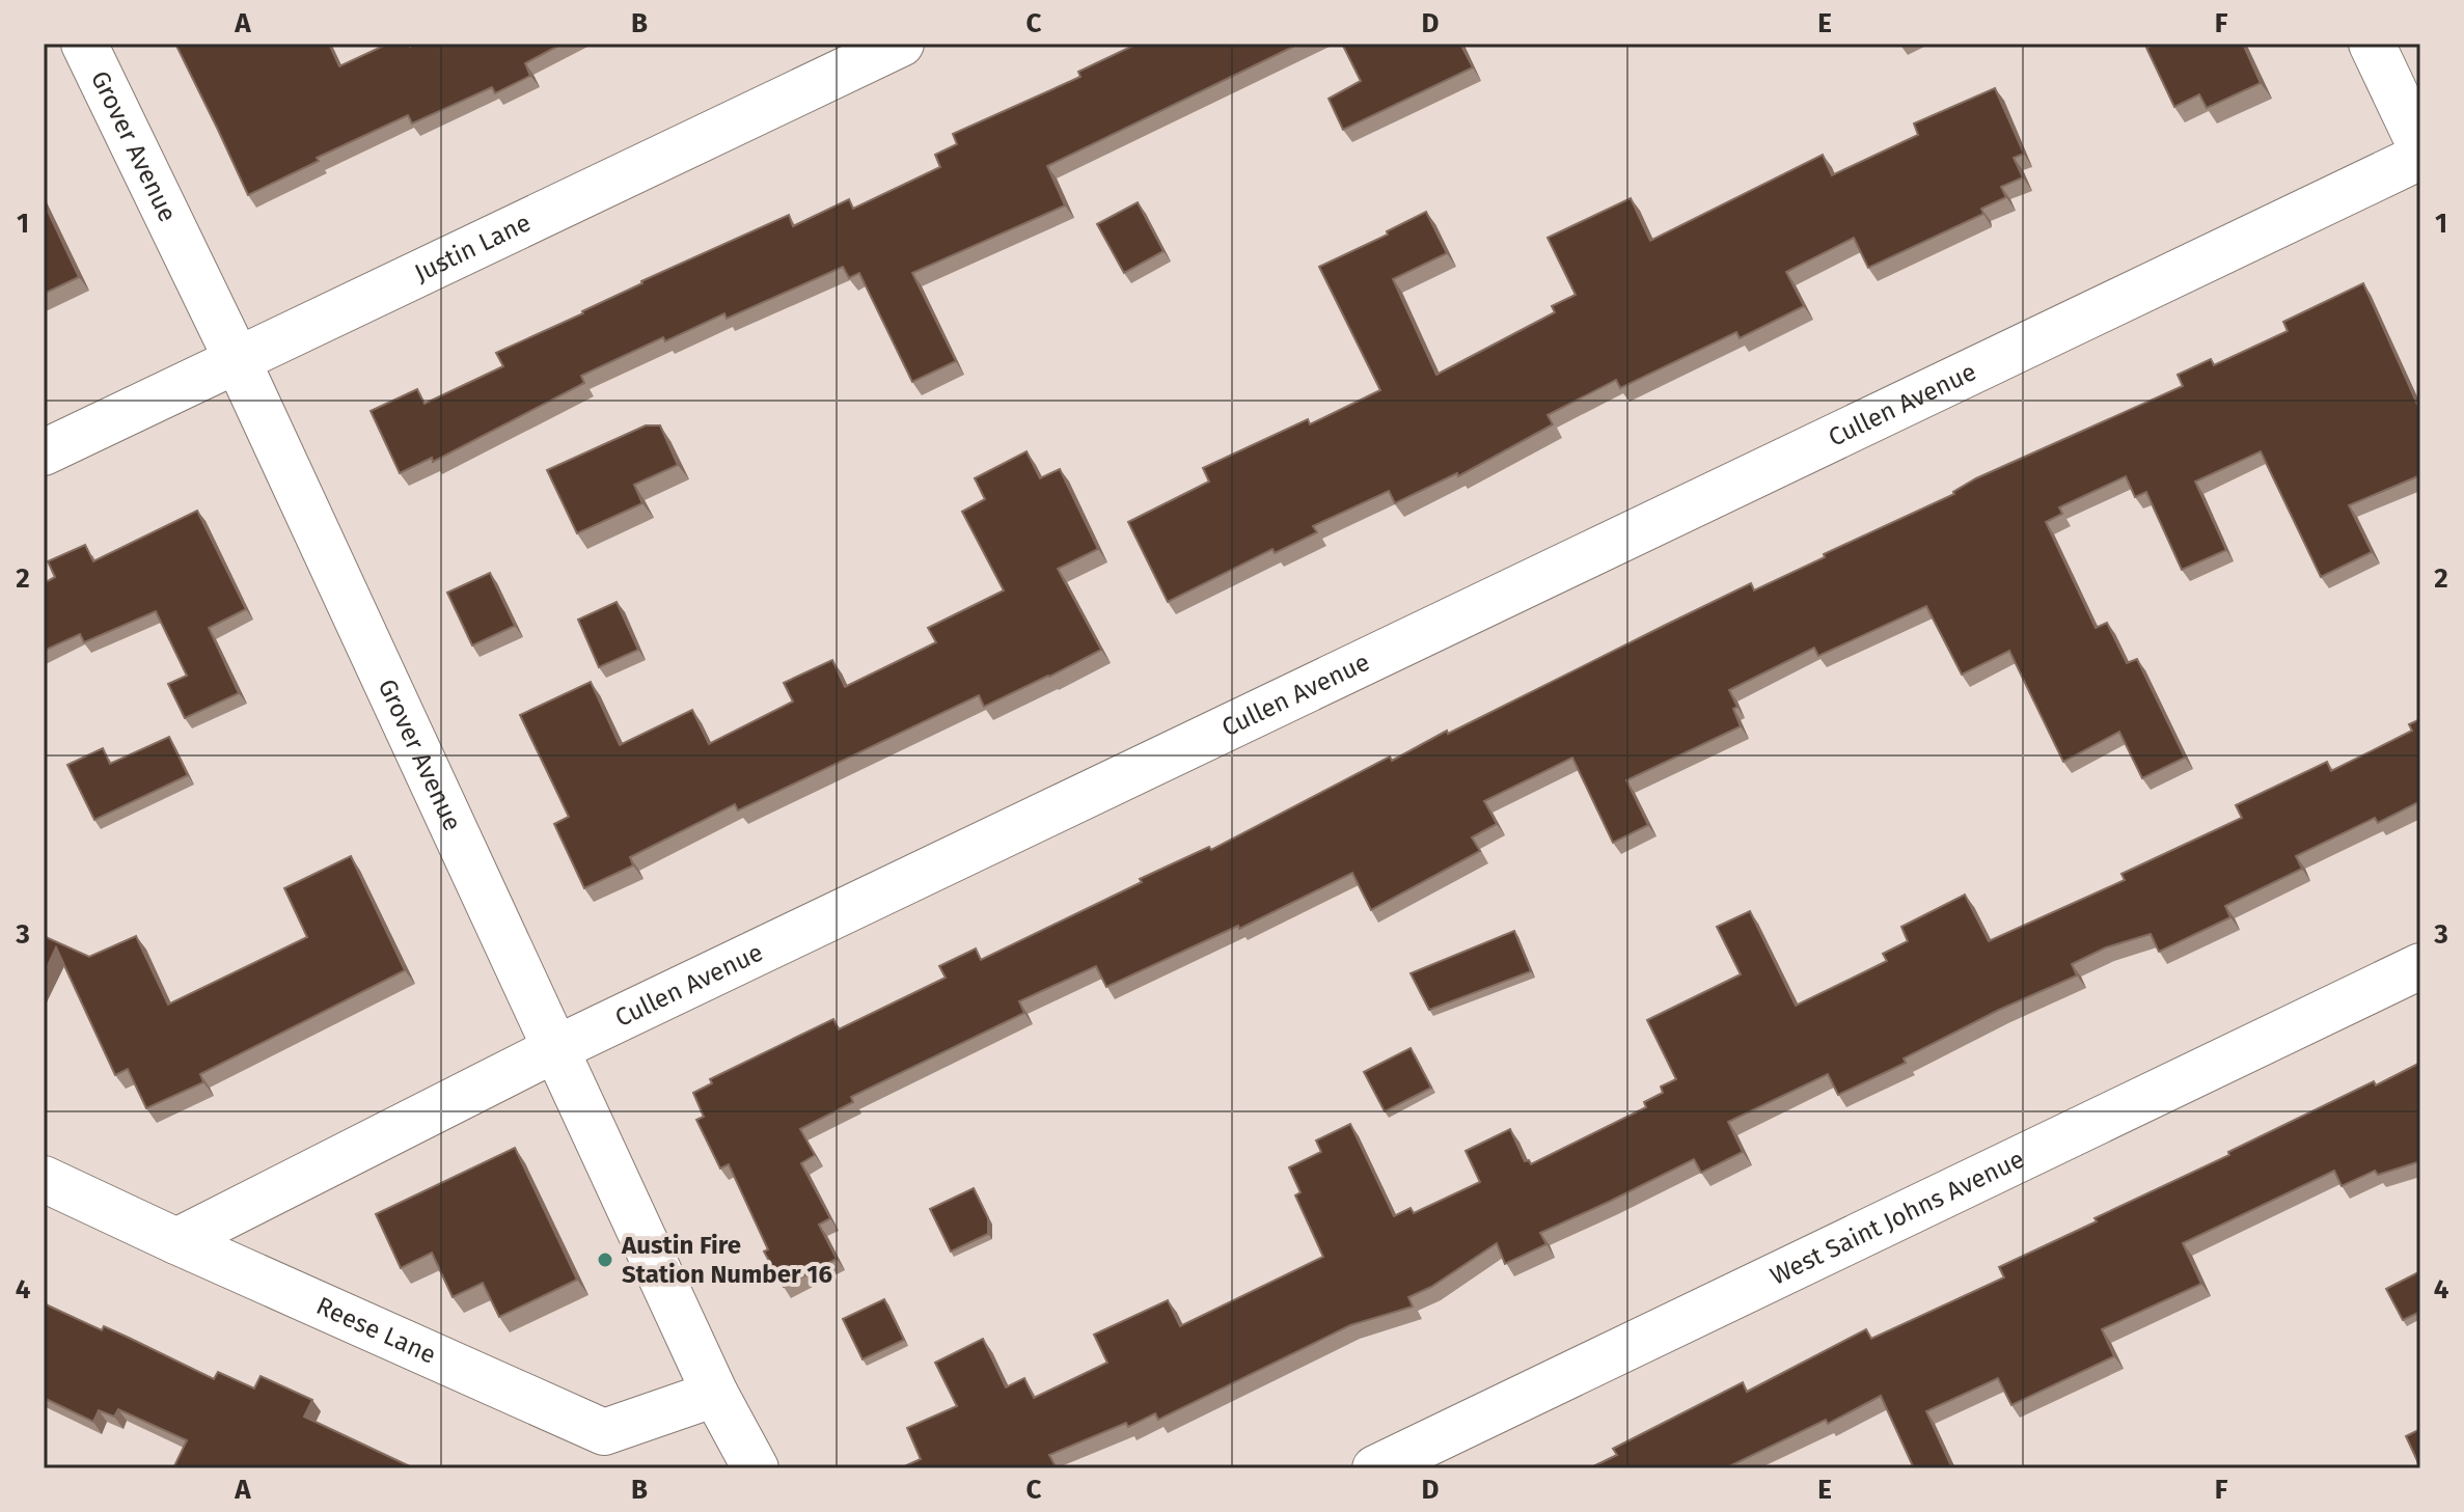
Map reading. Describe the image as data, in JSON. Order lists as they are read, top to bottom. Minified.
{"streets":{"street":["Grover Avenue","Justin Lane","Cullen Avenue","West Saint Johns Avenue","Reese Lane"]},"crossings":[["Grover Avenue","Justin Lane"],["Grover Avenue","Cullen Avenue"],["Grover Avenue","Reese Lane"],["Cullen Avenue","Reese Lane"]],"places":["Austin Fire Station Number 16"],"grid":{"columns":["A","B","C","D","E","F"],"rows":["1","2","3","4"]}}
